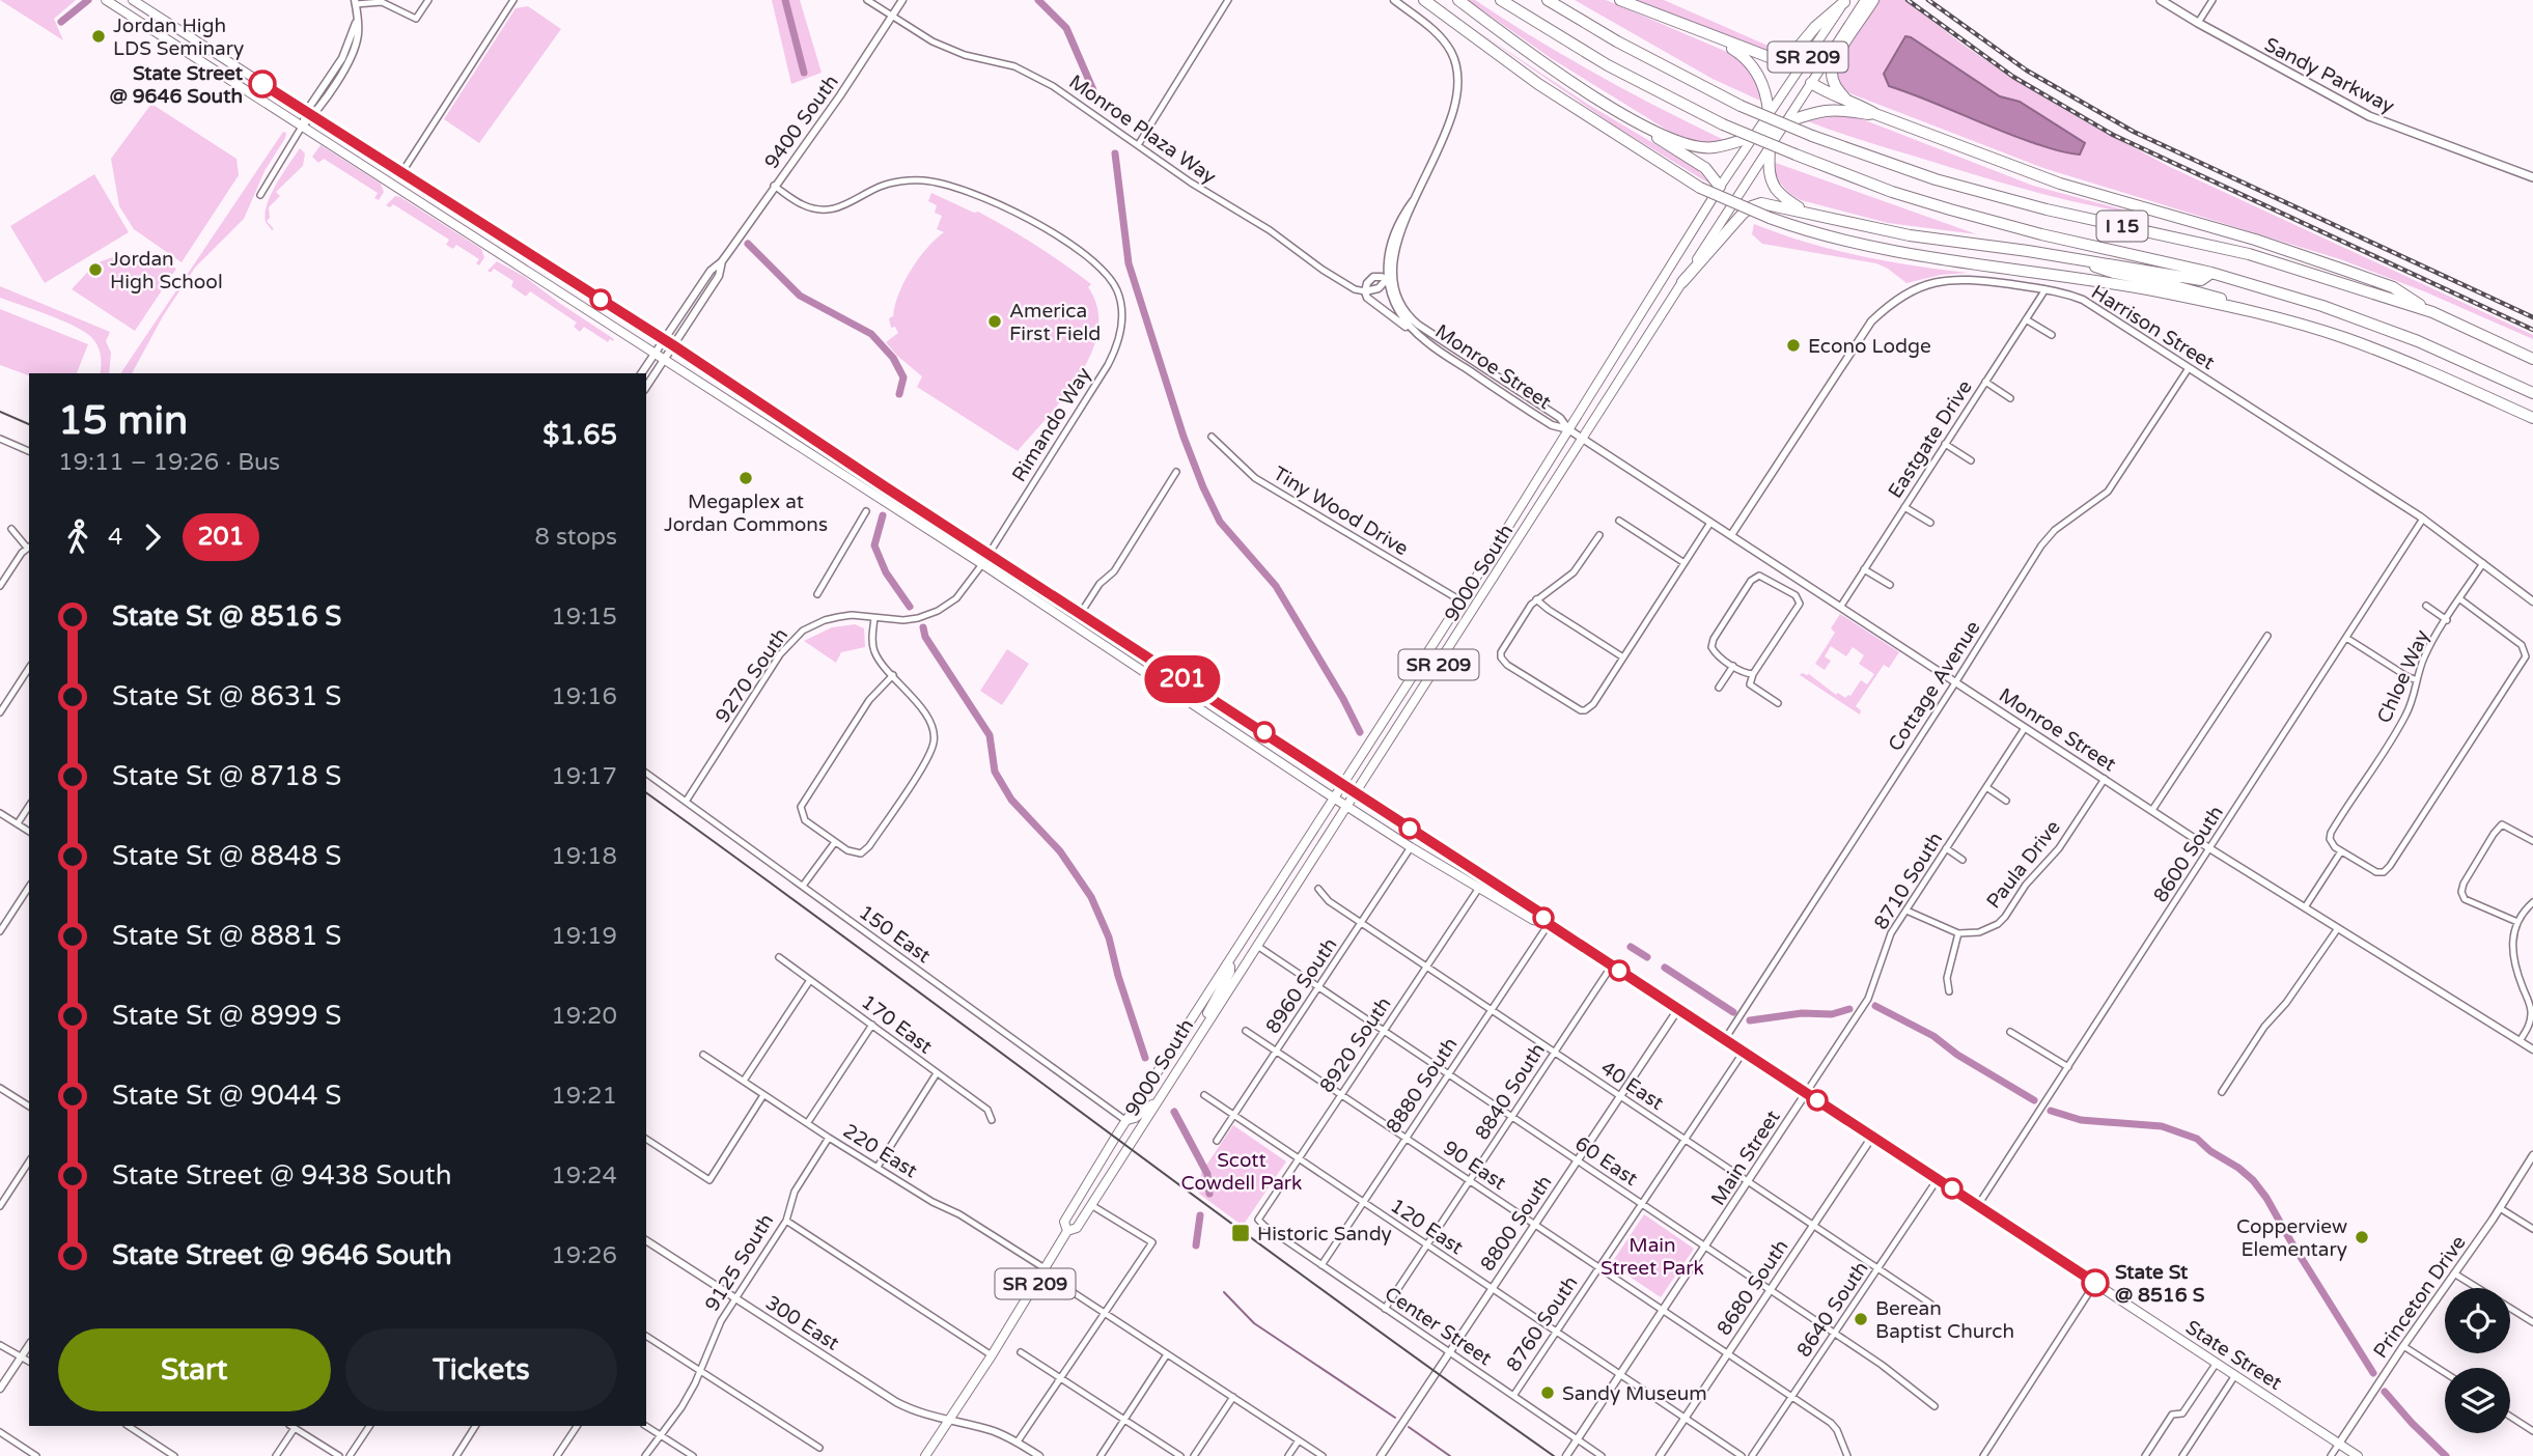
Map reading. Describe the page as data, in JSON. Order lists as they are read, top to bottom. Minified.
{"streets":{"highway":["I 15"],"main road":["SR 209","Sandy Parkway","9000 South","State Street"],"street":["9400 South","Monroe Plaza Way","Harrison Street","Monroe Street","Rimando Way","Eastgate Drive","Tiny Wood Drive","9270 South","Chloe Way","Cottage Avenue","8600 South","Paula Drive","8710 South","150 East","8960 South","170 East","8920 South","8880 South","40 East","8840 South","220 East","Main Street","60 East","90 East","8800 South","120 East","9125 South","8680 South","Princeton Drive","8640 South","300 East","8760 South","Center Street"]},"crossings":[["9400 South","Monroe Plaza Way"],["9400 South","Rimando Way"],["9400 South","State Street"],["Harrison Street","Monroe Street"],["Harrison Street","Eastgate Drive"],["Harrison Street","Chloe Way"],["Harrison Street","Cottage Avenue"],["Harrison Street","8600 South"],["Monroe Street","Eastgate Drive"],["Monroe Street","9000 South"],["Monroe Street","Cottage Avenue"],["Monroe Street","8600 South"],["Monroe Street","Paula Drive"],["Monroe Street","8710 South"],["Rimando Way","9270 South"],["Rimando Way","State Street"],["Tiny Wood Drive","9000 South"],["9000 South","150 East"],["9000 South","220 East"],["9000 South","60 East"],["9000 South","300 East"],["9000 South","State Street"],["9270 South","150 East"],["9270 South","State Street"],["Cottage Avenue","State Street"],["8600 South","State Street"],["8710 South","Main Street"],["8710 South","State Street"],["8960 South","40 East"],["8960 South","60 East"],["8960 South","90 East"],["8960 South","120 East"],["8960 South","State Street"],["8920 South","40 East"],["8920 South","60 East"],["8920 South","90 East"],["8920 South","120 East"],["8920 South","Center Street"],["8920 South","State Street"],["8880 South","40 East"],["8880 South","60 East"],["8880 South","90 East"],["8880 South","120 East"],["8880 South","Center Street"],["8880 South","State Street"],["40 East","8840 South"],["40 East","Main Street"],["40 East","8800 South"],["40 East","8680 South"],["40 East","8640 South"],["40 East","8760 South"],["8840 South","60 East"],["8840 South","90 East"],["8840 South","120 East"],["8840 South","Center Street"],["8840 South","State Street"],["220 East","9125 South"],["Main Street","60 East"],["Main Street","90 East"],["Main Street","120 East"],["Main Street","Center Street"],["Main Street","State Street"],["60 East","8800 South"],["60 East","8680 South"],["60 East","8640 South"],["60 East","8760 South"],["90 East","8800 South"],["90 East","8680 South"],["90 East","8640 South"],["90 East","8760 South"],["8800 South","120 East"],["8800 South","Center Street"],["8800 South","State Street"],["120 East","8680 South"],["120 East","8760 South"],["9125 South","300 East"],["8680 South","State Street"],["Princeton Drive","State Street"],["8640 South","State Street"],["8760 South","Center Street"],["8760 South","State Street"]],"parks":["Scott Cowdell Park","Main Street Park"],"places":{"other":["Jordan High LDS Seminary","State Street @ 9646 South","Jordan High School","America First Field","Econo Lodge","Megaplex at Jordan Commons","Copperview Elementary","State St @ 8516 S","Berean Baptist Church","Sandy Museum"],"transit":["Historic Sandy"]},"lines":["bus line 201"],"page":{"on_map":"201","heading":["15 min","19:11 – 19:26 · Bus","$1.65"],"legs":["4","201","8 stops"],"list":[{"name":"State St @ 8516 S","value":"19:15"},{"name":"State St @ 8631 S","value":"19:16"},{"name":"State St @ 8718 S","value":"19:17"},{"name":"State St @ 8848 S","value":"19:18"},{"name":"State St @ 8881 S","value":"19:19"},{"name":"State St @ 8999 S","value":"19:20"},{"name":"State St @ 9044 S","value":"19:21"},{"name":"State Street @ 9438 South","value":"19:24"},{"name":"State Street @ 9646 South","value":"19:26"}],"buttons":["Start","Tickets"]}}
